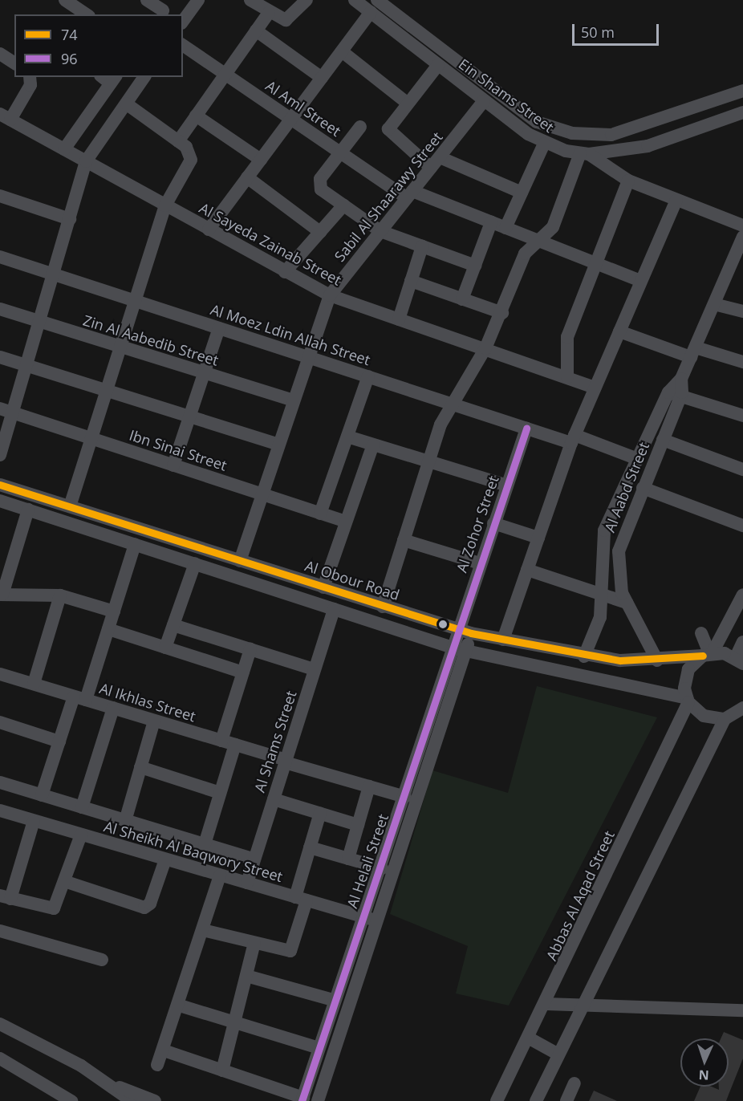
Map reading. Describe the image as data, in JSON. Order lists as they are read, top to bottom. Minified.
{"streets":{"street":["Ein Shams Street","Al Aml Street","Sabil Al Shaarawy Street","Al Sayeda Zainab Street","Al Moez Ldin Allah Street","Zin Al Aabedib Street","Ibn Sinai Street","Al Aabd Street","Al Zohor Street","Al Obour Road","Al Ikhlas Street","Al Shams Street","Al Sheikh Al Baqwory Street","Al Helali Street","Abbas Al Aqad Street"]},"crossings":[["Ein Shams Street","Sabil Al Shaarawy Street"],["Al Aml Street","Sabil Al Shaarawy Street"],["Sabil Al Shaarawy Street","Al Sayeda Zainab Street"],["Sabil Al Shaarawy Street","Al Moez Ldin Allah Street"],["Sabil Al Shaarawy Street","Zin Al Aabedib Street"],["Sabil Al Shaarawy Street","Ibn Sinai Street"],["Sabil Al Shaarawy Street","Al Obour Road"],["Al Moez Ldin Allah Street","Al Aabd Street"],["Al Moez Ldin Allah Street","Al Zohor Street"],["Al Aabd Street","Al Obour Road"],["Al Zohor Street","Al Obour Road"],["Al Zohor Street","Al Helali Street"],["Al Obour Road","Al Helali Street"],["Al Ikhlas Street","Al Shams Street"],["Al Ikhlas Street","Al Helali Street"],["Al Shams Street","Al Sheikh Al Baqwory Street"],["Al Sheikh Al Baqwory Street","Al Helali Street"]],"lines":["transit line 96","transit line 74"],"legend":["74","96"],"scale_bar":"50 m","north":"bottom"}
